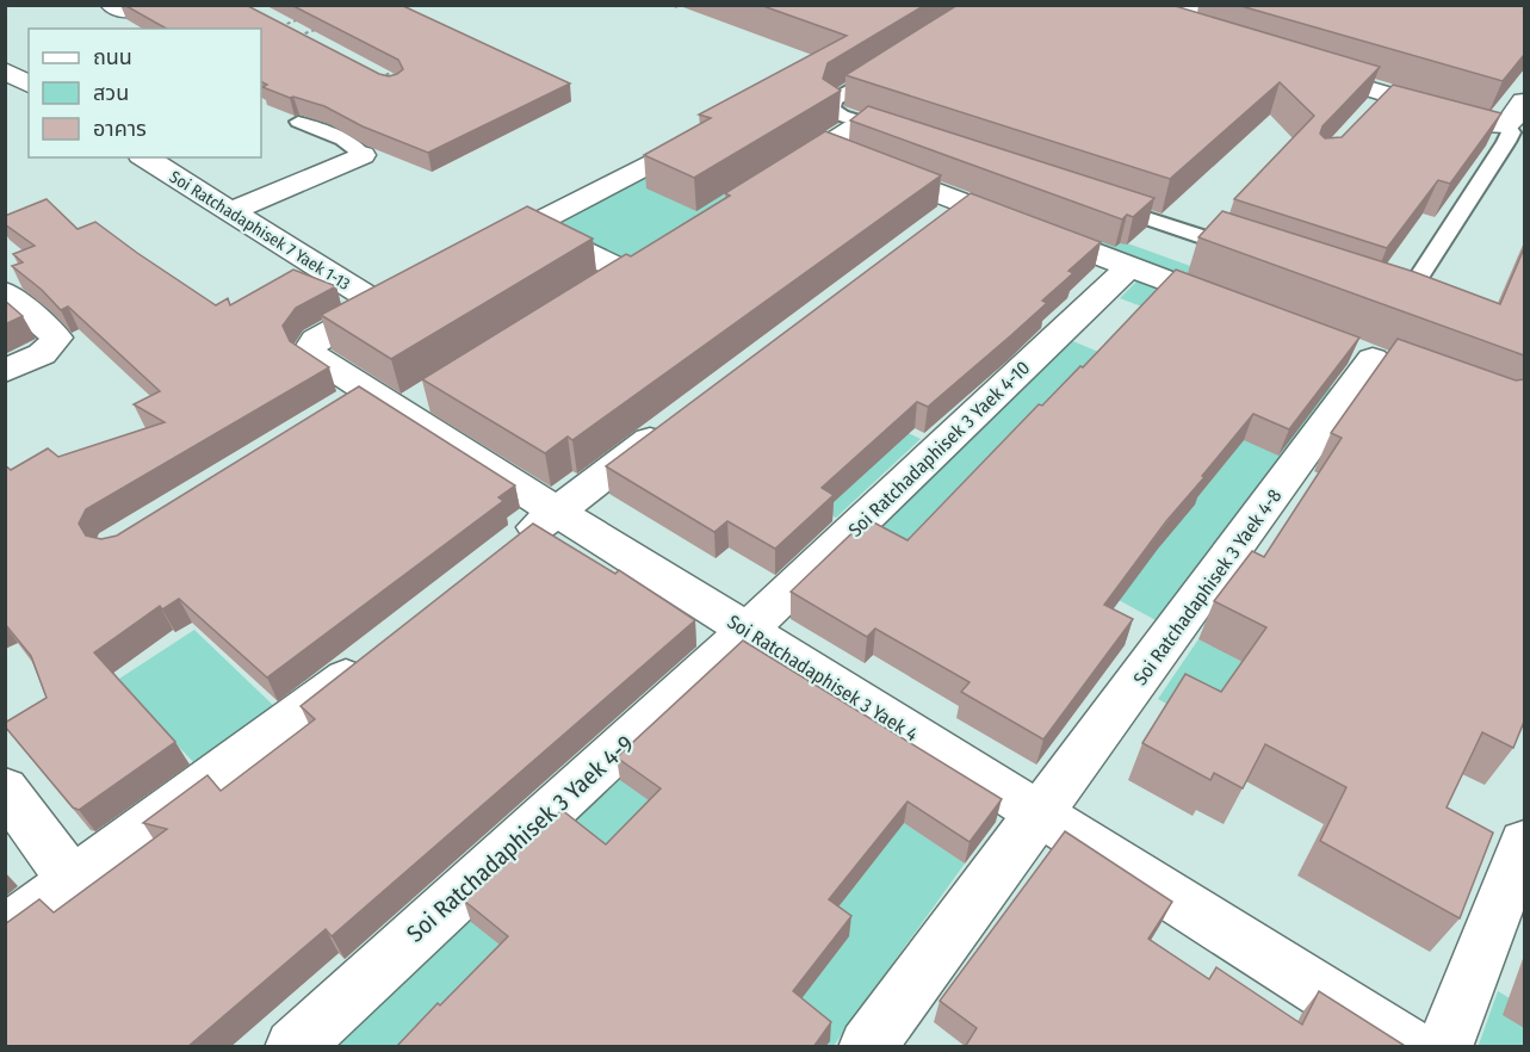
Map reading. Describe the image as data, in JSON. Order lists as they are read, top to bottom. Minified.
{"streets":{"street":["Soi Ratchadaphisek 7 Yaek 1-13","Soi Ratchadaphisek 3 Yaek 4-10","Soi Ratchadaphisek 3 Yaek 4-8","Soi Ratchadaphisek 3 Yaek 4","Soi Ratchadaphisek 3 Yaek 4-9"]},"crossings":[["Soi Ratchadaphisek 7 Yaek 1-13","Soi Ratchadaphisek 3 Yaek 4"],["Soi Ratchadaphisek 3 Yaek 4-10","Soi Ratchadaphisek 3 Yaek 4"],["Soi Ratchadaphisek 3 Yaek 4-10","Soi Ratchadaphisek 3 Yaek 4-9"],["Soi Ratchadaphisek 3 Yaek 4-8","Soi Ratchadaphisek 3 Yaek 4"],["Soi Ratchadaphisek 3 Yaek 4","Soi Ratchadaphisek 3 Yaek 4-9"]],"legend":["ถนน","สวน","อาคาร"]}
